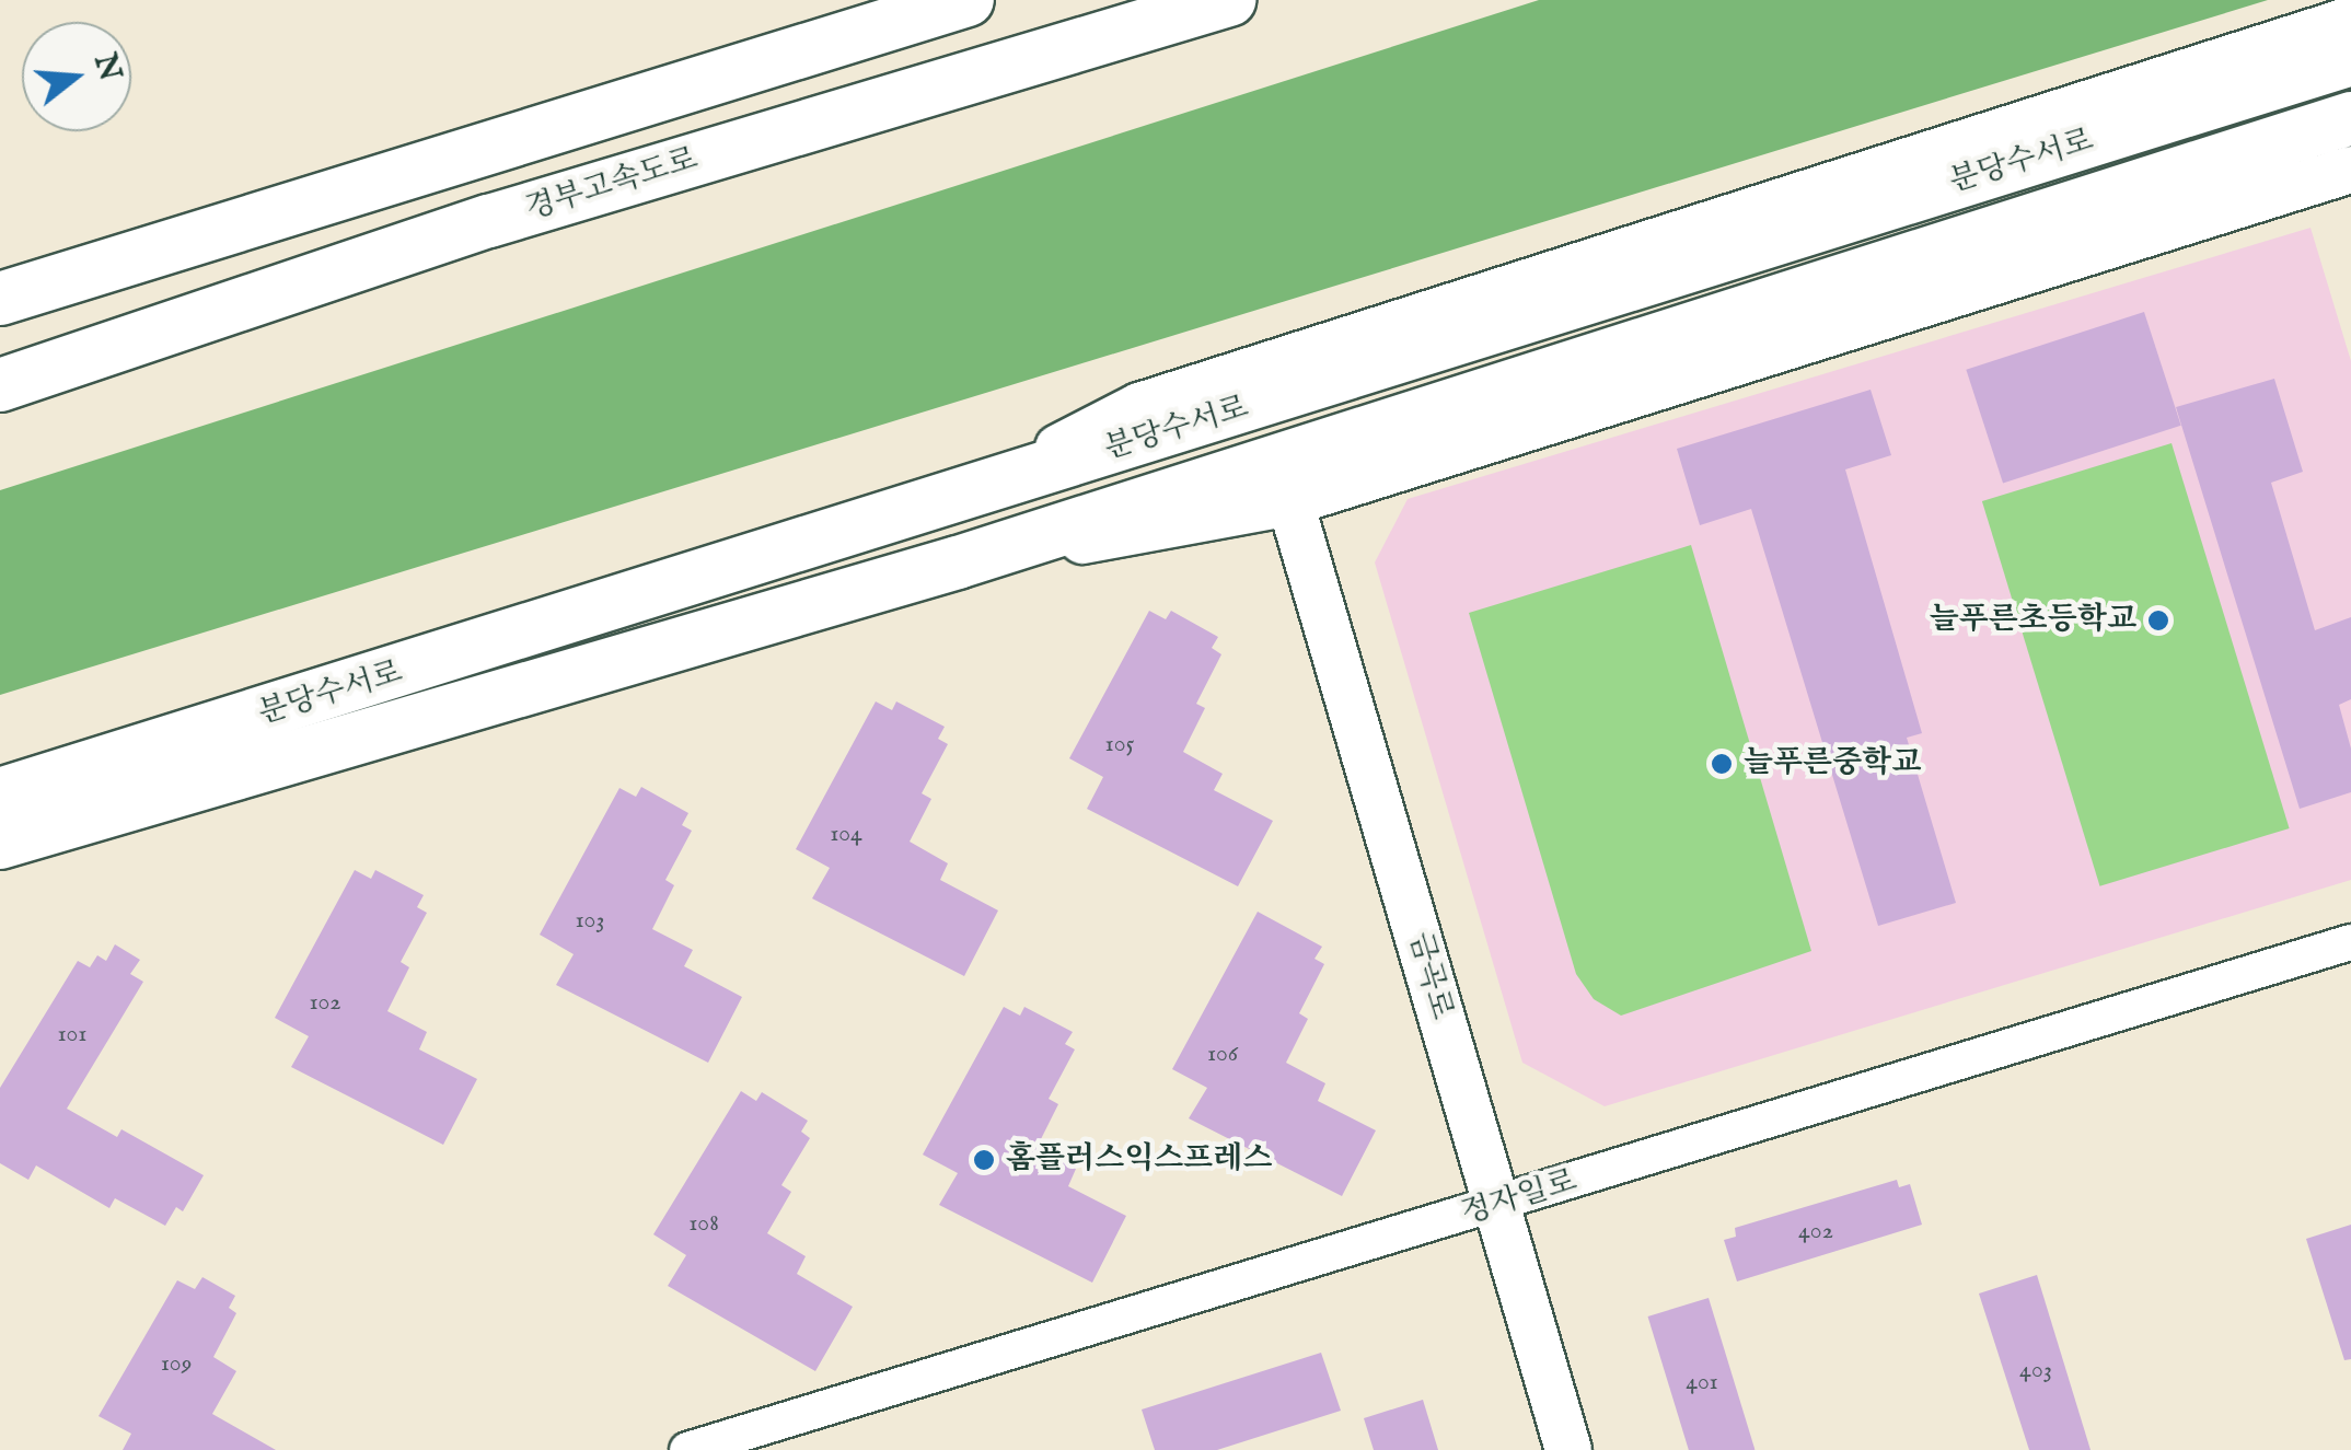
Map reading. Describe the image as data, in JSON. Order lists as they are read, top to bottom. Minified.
{"streets":{"highway":["분당수서로","경부고속도로"],"main road":["금곡로"],"street":["정자일로"]},"crossings":[["금곡로","정자일로"]],"places":["늘푸른초등학교","늘푸른중학교","홈플러스익스프레스"],"house_numbers":["105","104","103","102","101","106","108","402","109","403","401"],"north":"right"}
